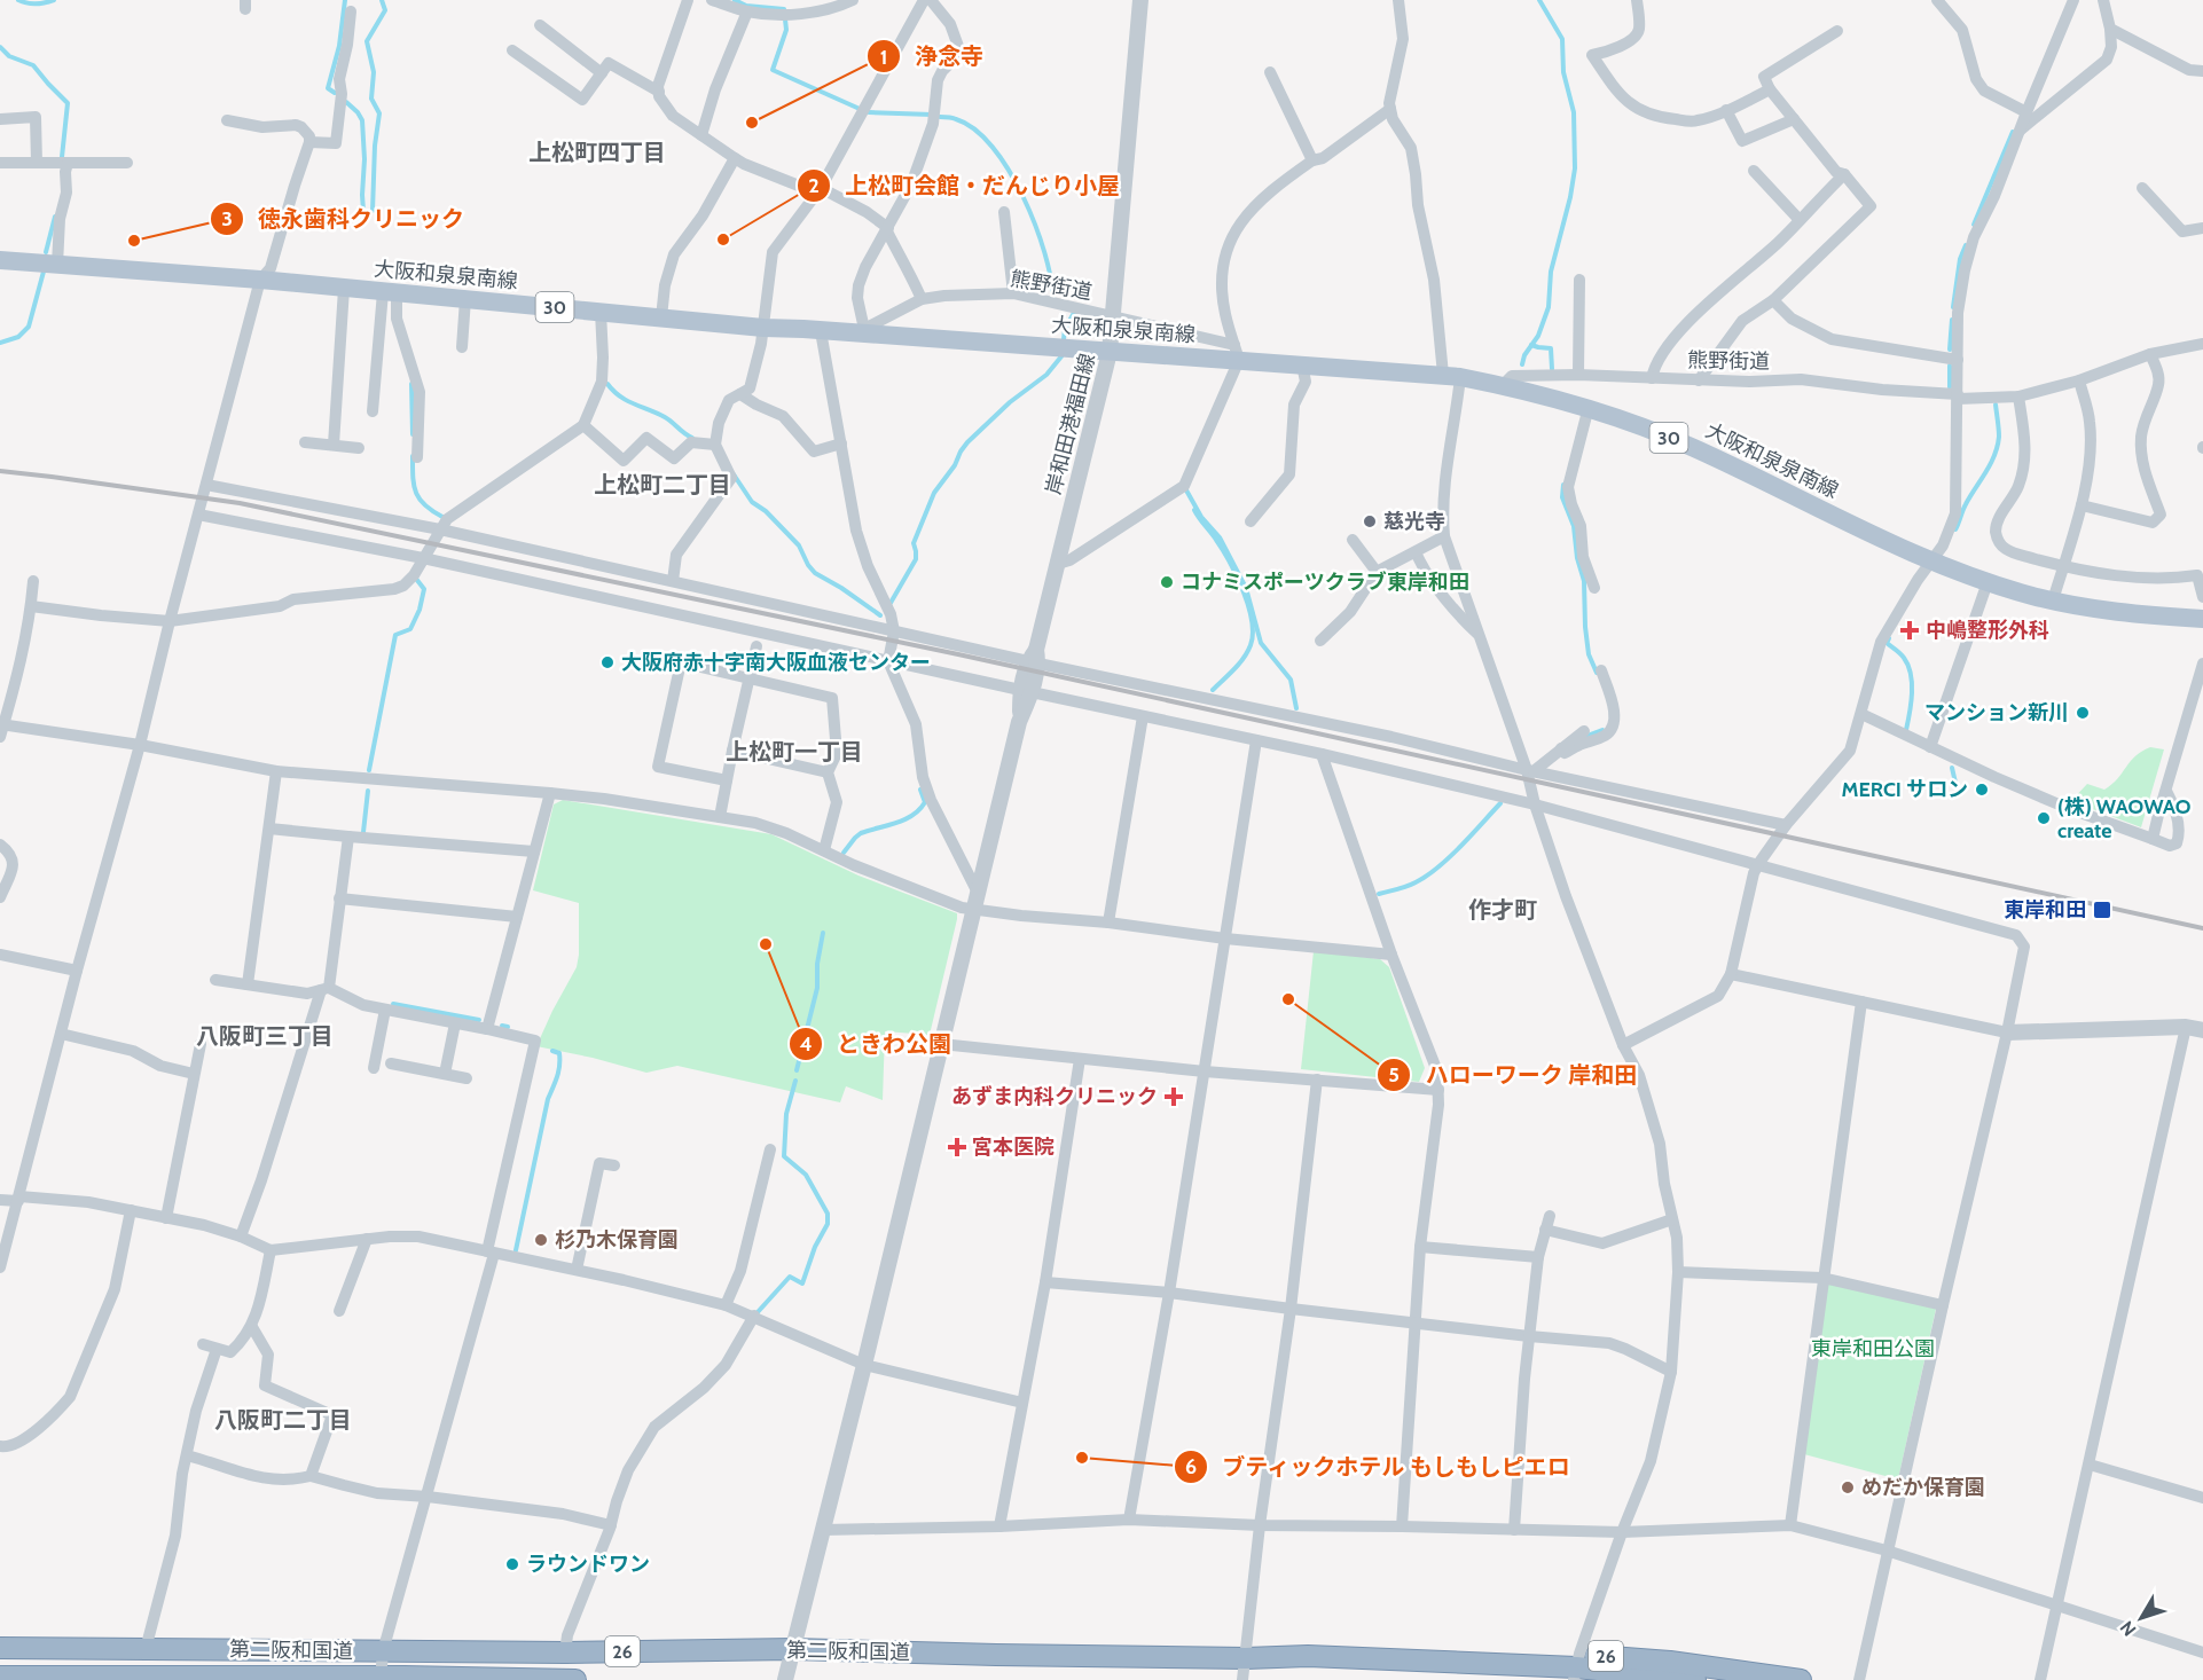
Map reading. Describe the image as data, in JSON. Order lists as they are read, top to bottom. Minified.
{"streets":{"highway":["第二阪和国道","26"],"main road":["大阪和泉泉南線","30"],"street":["熊野街道","岸和田港福田線"]},"crossings":[["大阪和泉泉南線","熊野街道"],["大阪和泉泉南線","岸和田港福田線"],["熊野街道","岸和田港福田線"],["岸和田港福田線","第二阪和国道"],["第二阪和国道","26"]],"districts":["上松町四丁目","上松町二丁目","上松町一丁目","作才町","八阪町三丁目","八阪町二丁目"],"parks":["東岸和田公園"],"places":{"other":["浄念寺","上松町会館・だんじり小屋","徳永歯科クリニック","慈光寺","コナミスポーツクラブ東岸和田","大阪府赤十字南大阪血液センター","マンション新川","MERCI サロン","(株) WAOWAO create","ときわ公園","ハローワーク 岸和田","杉乃木保育園","ブティックホテル もしもしピエロ","めだか保育園","ラウンドワン"],"health":["中嶋整形外科","あずま内科クリニック","宮本医院"],"transit":["東岸和田"]},"north":"bottom left"}
